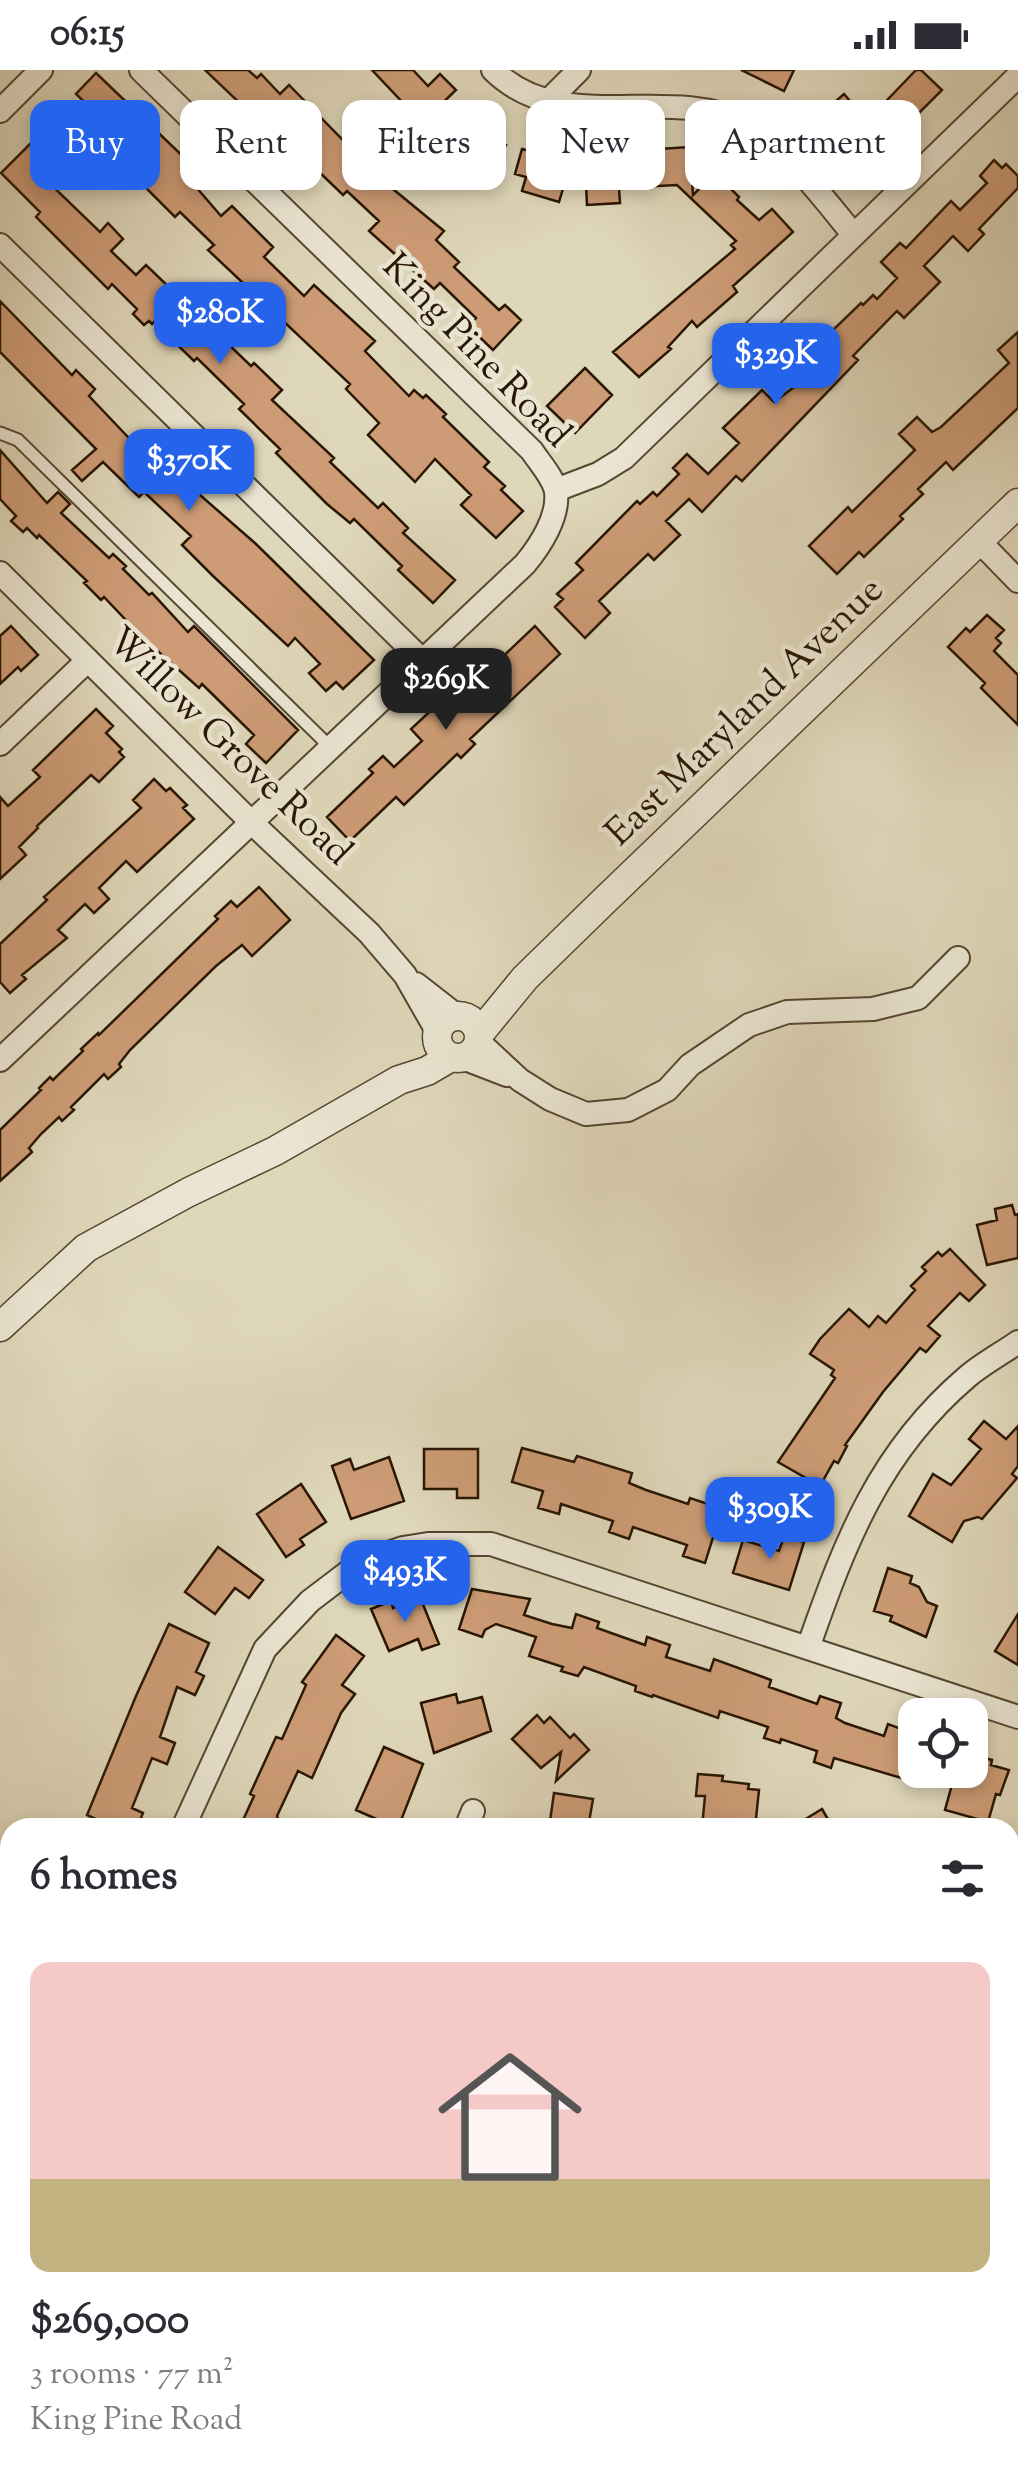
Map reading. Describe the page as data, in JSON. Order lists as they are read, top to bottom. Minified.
{"streets":{"street":["King Pine Road","East Maryland Avenue","Willow Grove Road"]},"crossings":[["King Pine Road","Willow Grove Road"],["East Maryland Avenue","Willow Grove Road"]],"page":{"status":"06:15","chip":["Buy","Rent","Filters","New","Apartment"],"price":["$280K","$329K","$370K","$269K","$309K","$493K"],"heading":"6 homes","list":[{"name":"$269,000","note":"3 rooms · 77 m² · King Pine Road"}]}}
